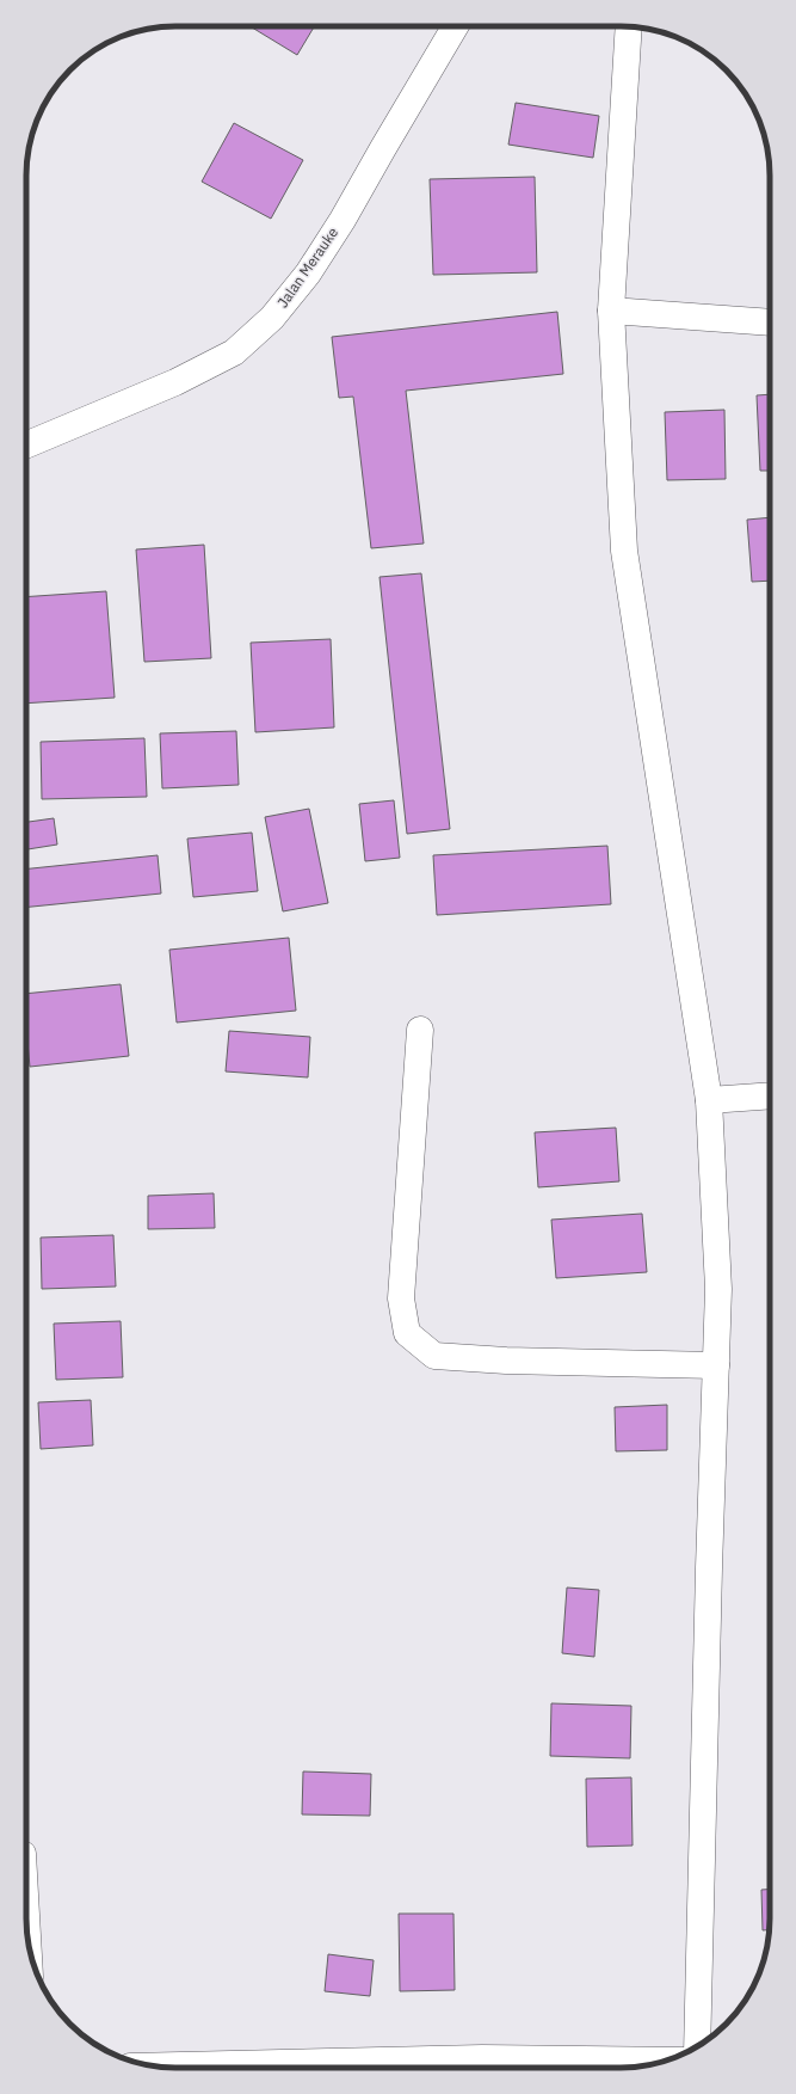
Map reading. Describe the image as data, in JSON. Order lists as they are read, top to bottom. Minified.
{"streets":{"street":["Jalan Merauke"]}}
